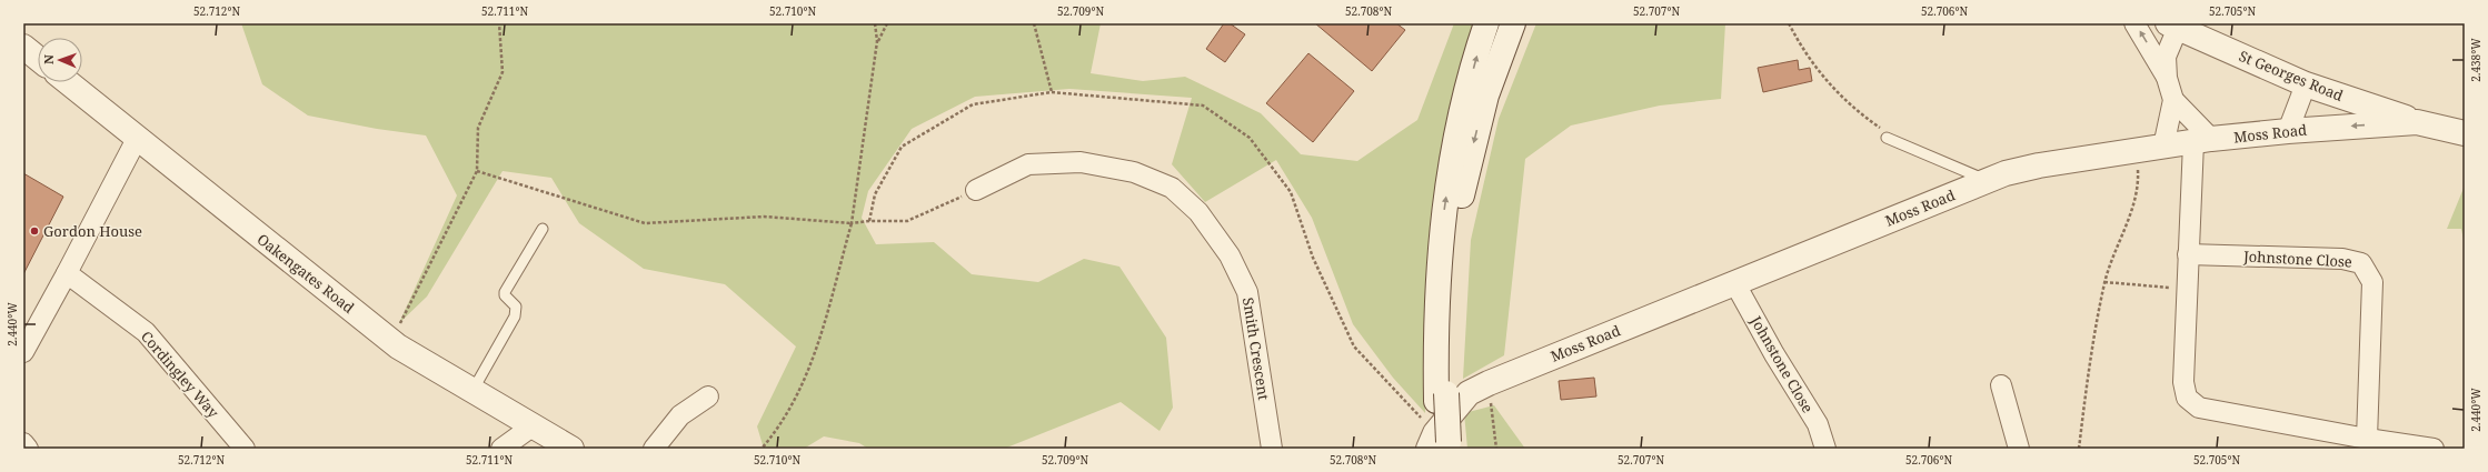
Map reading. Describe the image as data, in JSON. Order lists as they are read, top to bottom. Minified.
{"streets":{"street":["St Georges Road","Moss Road","Johnstone Close","Oakengates Road","Smith Crescent","Cordingley Way"]},"crossings":[["St Georges Road","Moss Road"],["Moss Road","Johnstone Close"]],"places":["Gordon House"],"north":"left","coordinates":["52.712°N","52.711°N","52.710°N","52.709°N","52.708°N","52.707°N","52.706°N","52.705°N","2.438°W","2.440°W"]}
